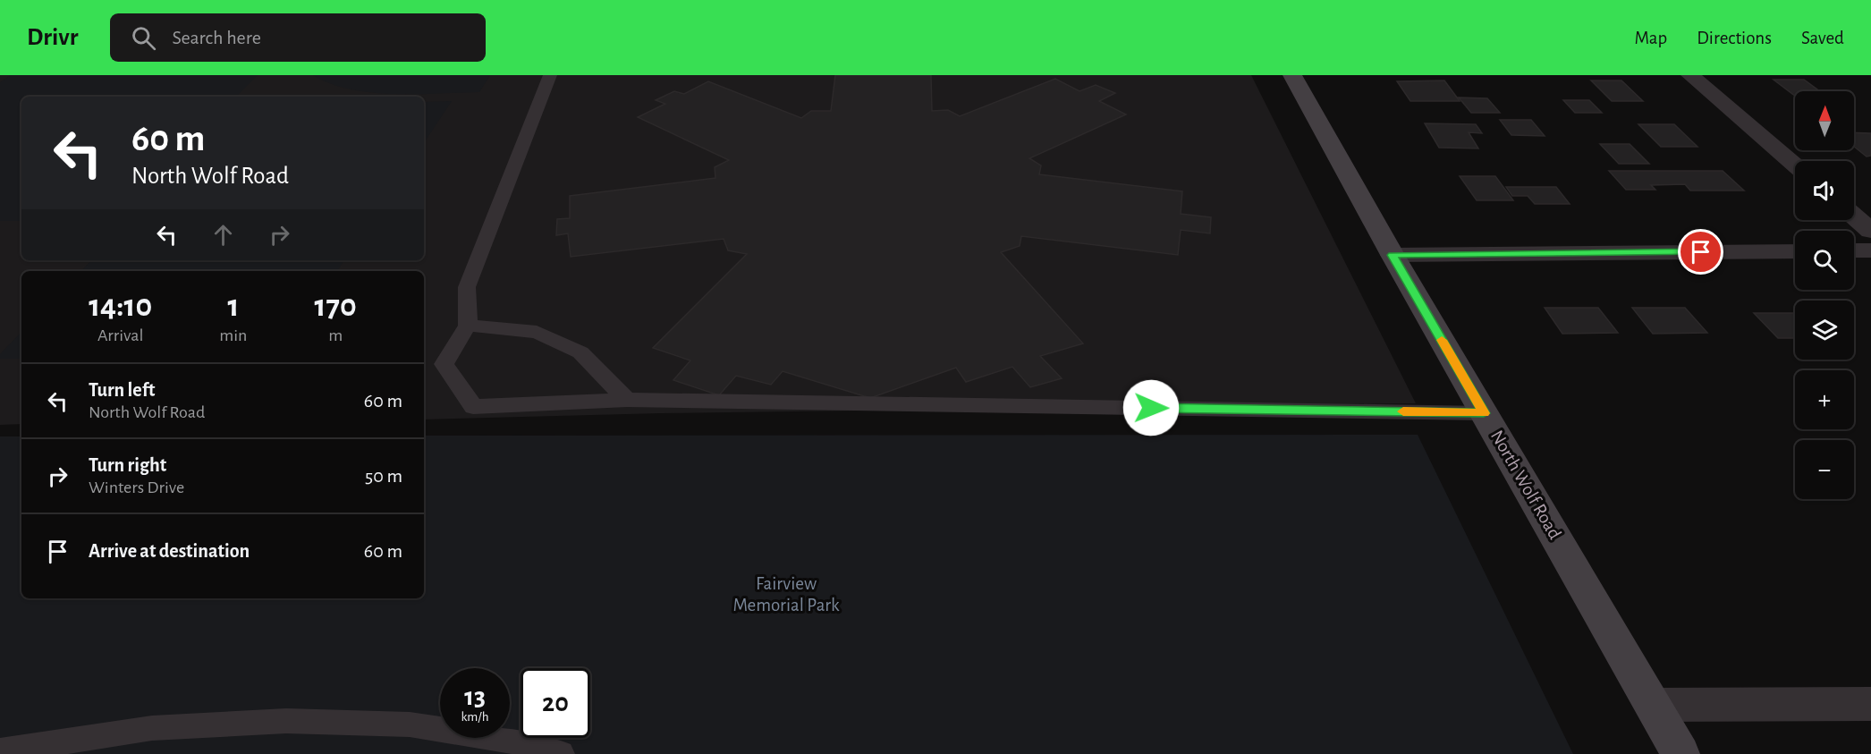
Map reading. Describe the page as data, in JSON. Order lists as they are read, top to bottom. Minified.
{"streets":{"main road":["North Wolf Road"]},"parks":["Fairview Memorial Park"],"north":"top","page":{"header":"Drivr","search":"Search here","nav":["Map","Directions","Saved"],"map_buttons":["+","−"],"turn":["60 m","North Wolf Road"],"eta":["14:10","Arrival","1","min","170","m"],"list":[{"name":"Turn left","note":"North Wolf Road","value":"60 m"},{"name":"Turn right","note":"Winters Drive","value":"50 m"},{"name":"Arrive at destination","value":"60 m"}],"speed":"13 km/h","limit":"20"}}
